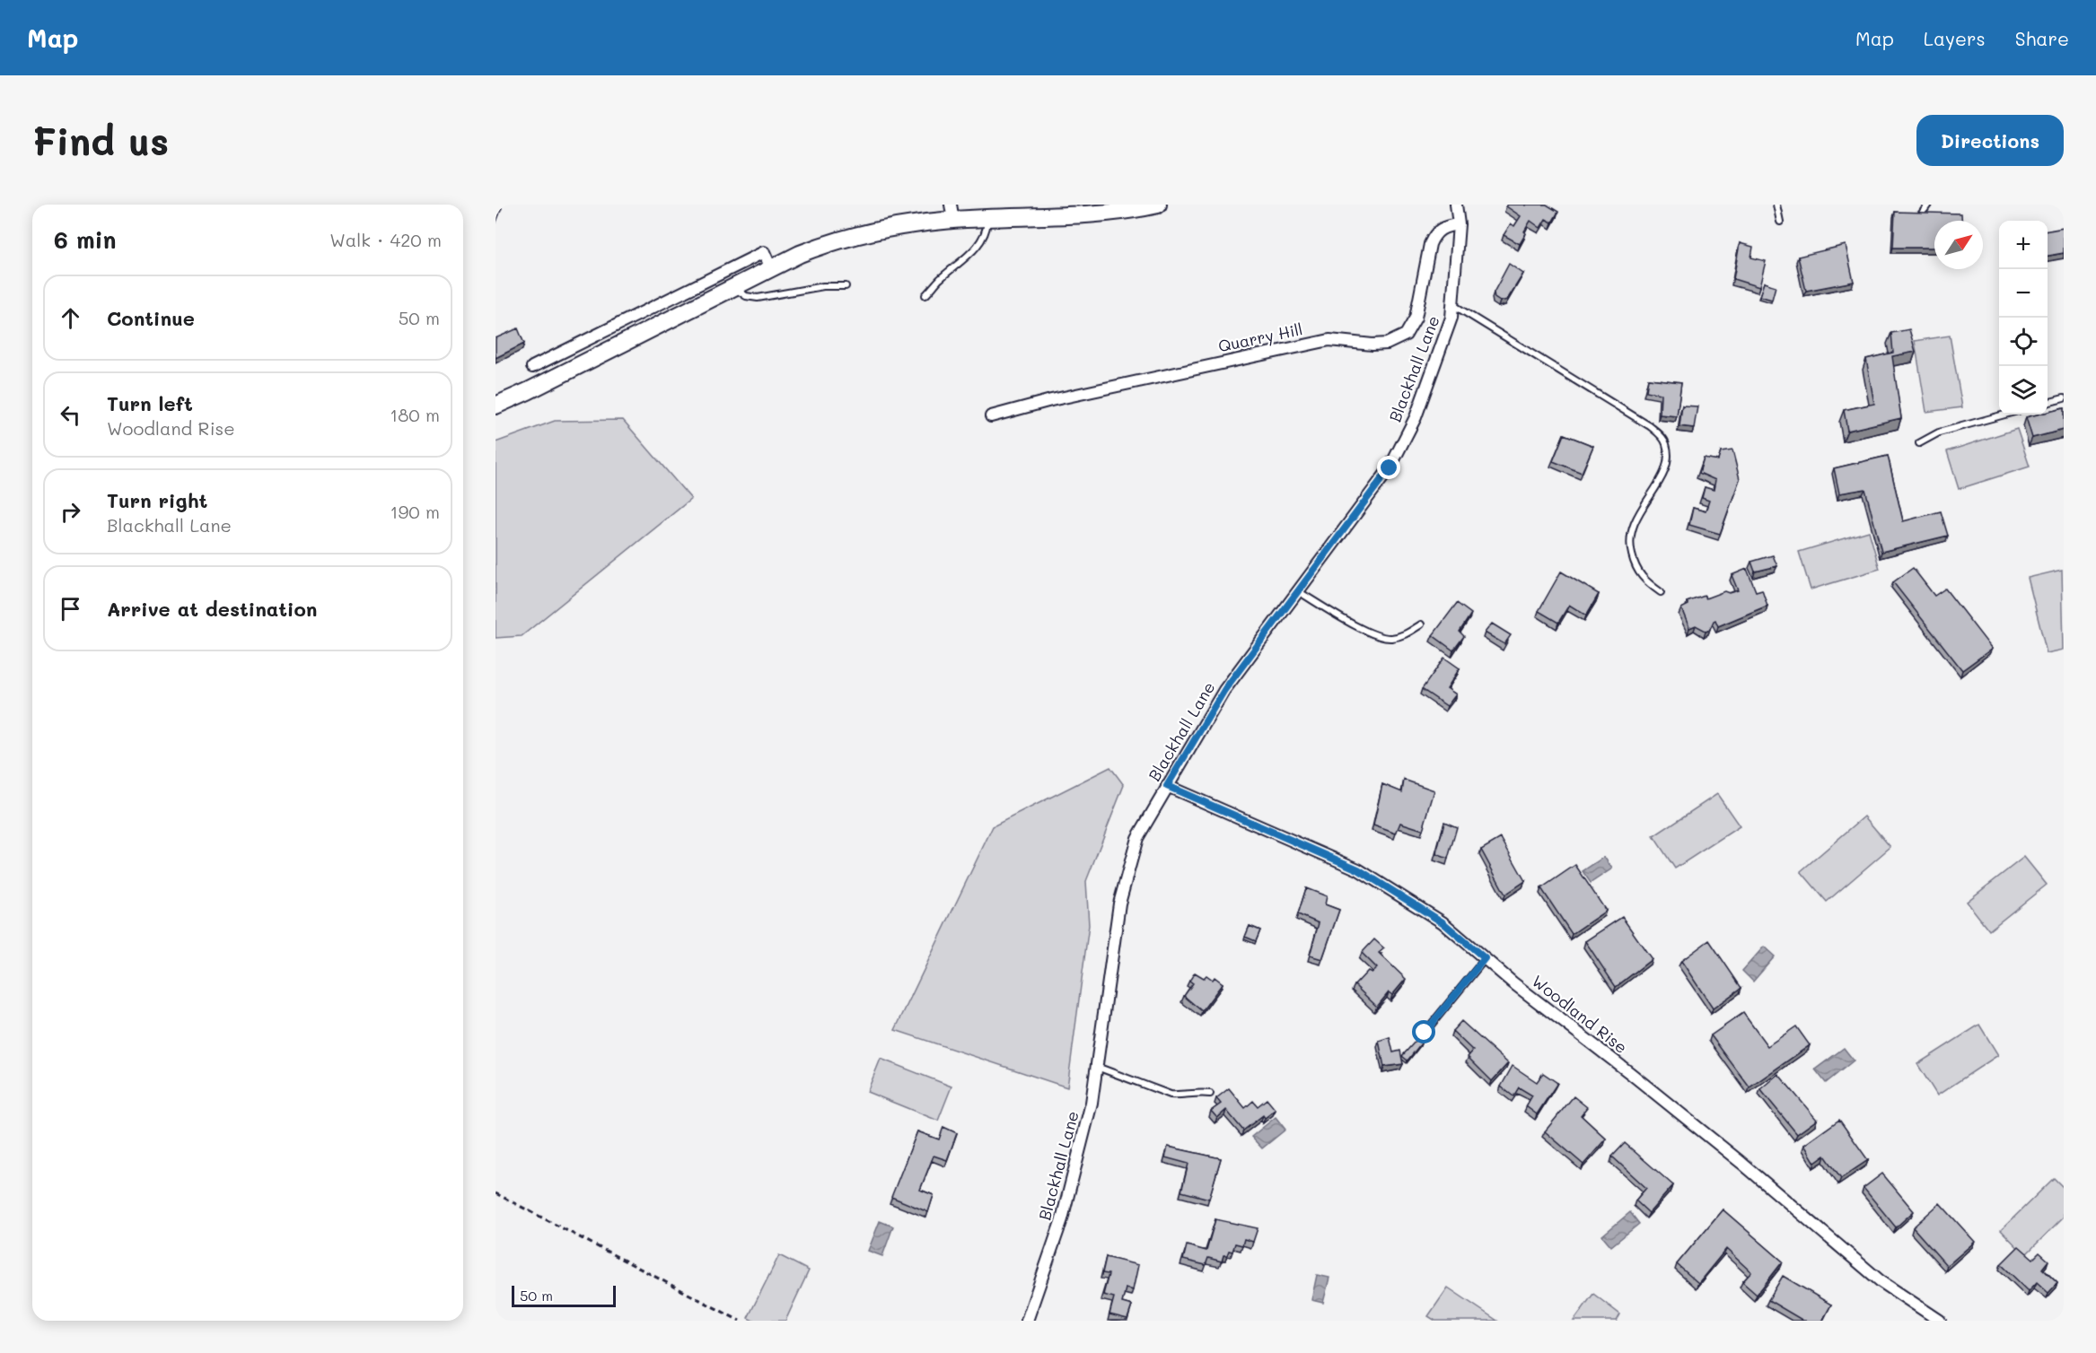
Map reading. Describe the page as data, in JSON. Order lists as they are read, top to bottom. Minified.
{"streets":{"street":["Quarry Hill","Blackhall Lane","Woodland Rise"]},"crossings":[["Quarry Hill","Blackhall Lane"],["Blackhall Lane","Woodland Rise"]],"scale_bar":"50 m","north":"top right","page":{"header":"Map","nav":["Map","Layers","Share"],"buttons":"Directions","title":"Find us","heading":["6 min","Walk · 420 m"],"map_buttons":["+","−"],"list":[["Continue","50 m"],["Turn left","Woodland Rise","180 m"],["Turn right","Blackhall Lane","190 m"],"Arrive at destination"],"scale":"50 m"}}
